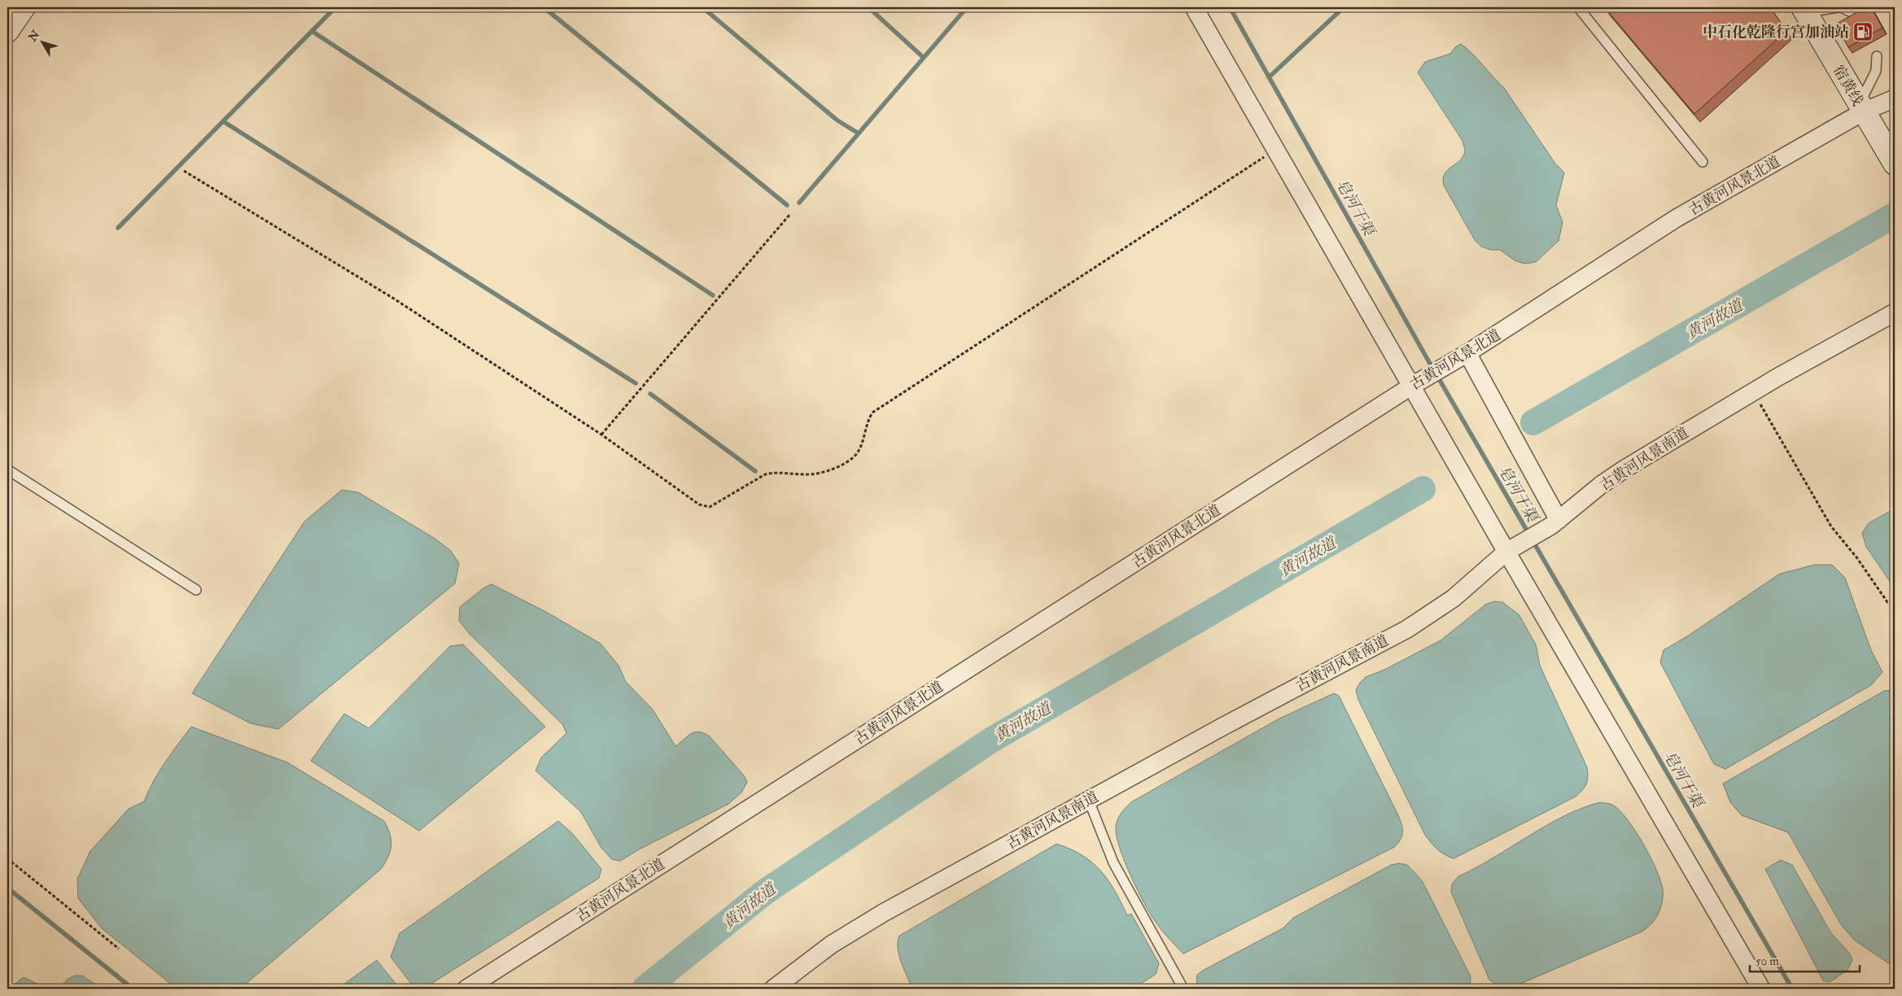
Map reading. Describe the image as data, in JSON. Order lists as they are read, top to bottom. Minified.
{"streets":{"main road":["宿黄线"],"street":["古黄河风景北道","古黄河风景南道"]},"crossings":[["宿黄线","古黄河风景北道"]],"water":["皂河干渠","黄河故道"],"places":{"fuel station":["中石化乾隆行宫加油站"]},"scale_bar":"50 m","north":"top left"}
